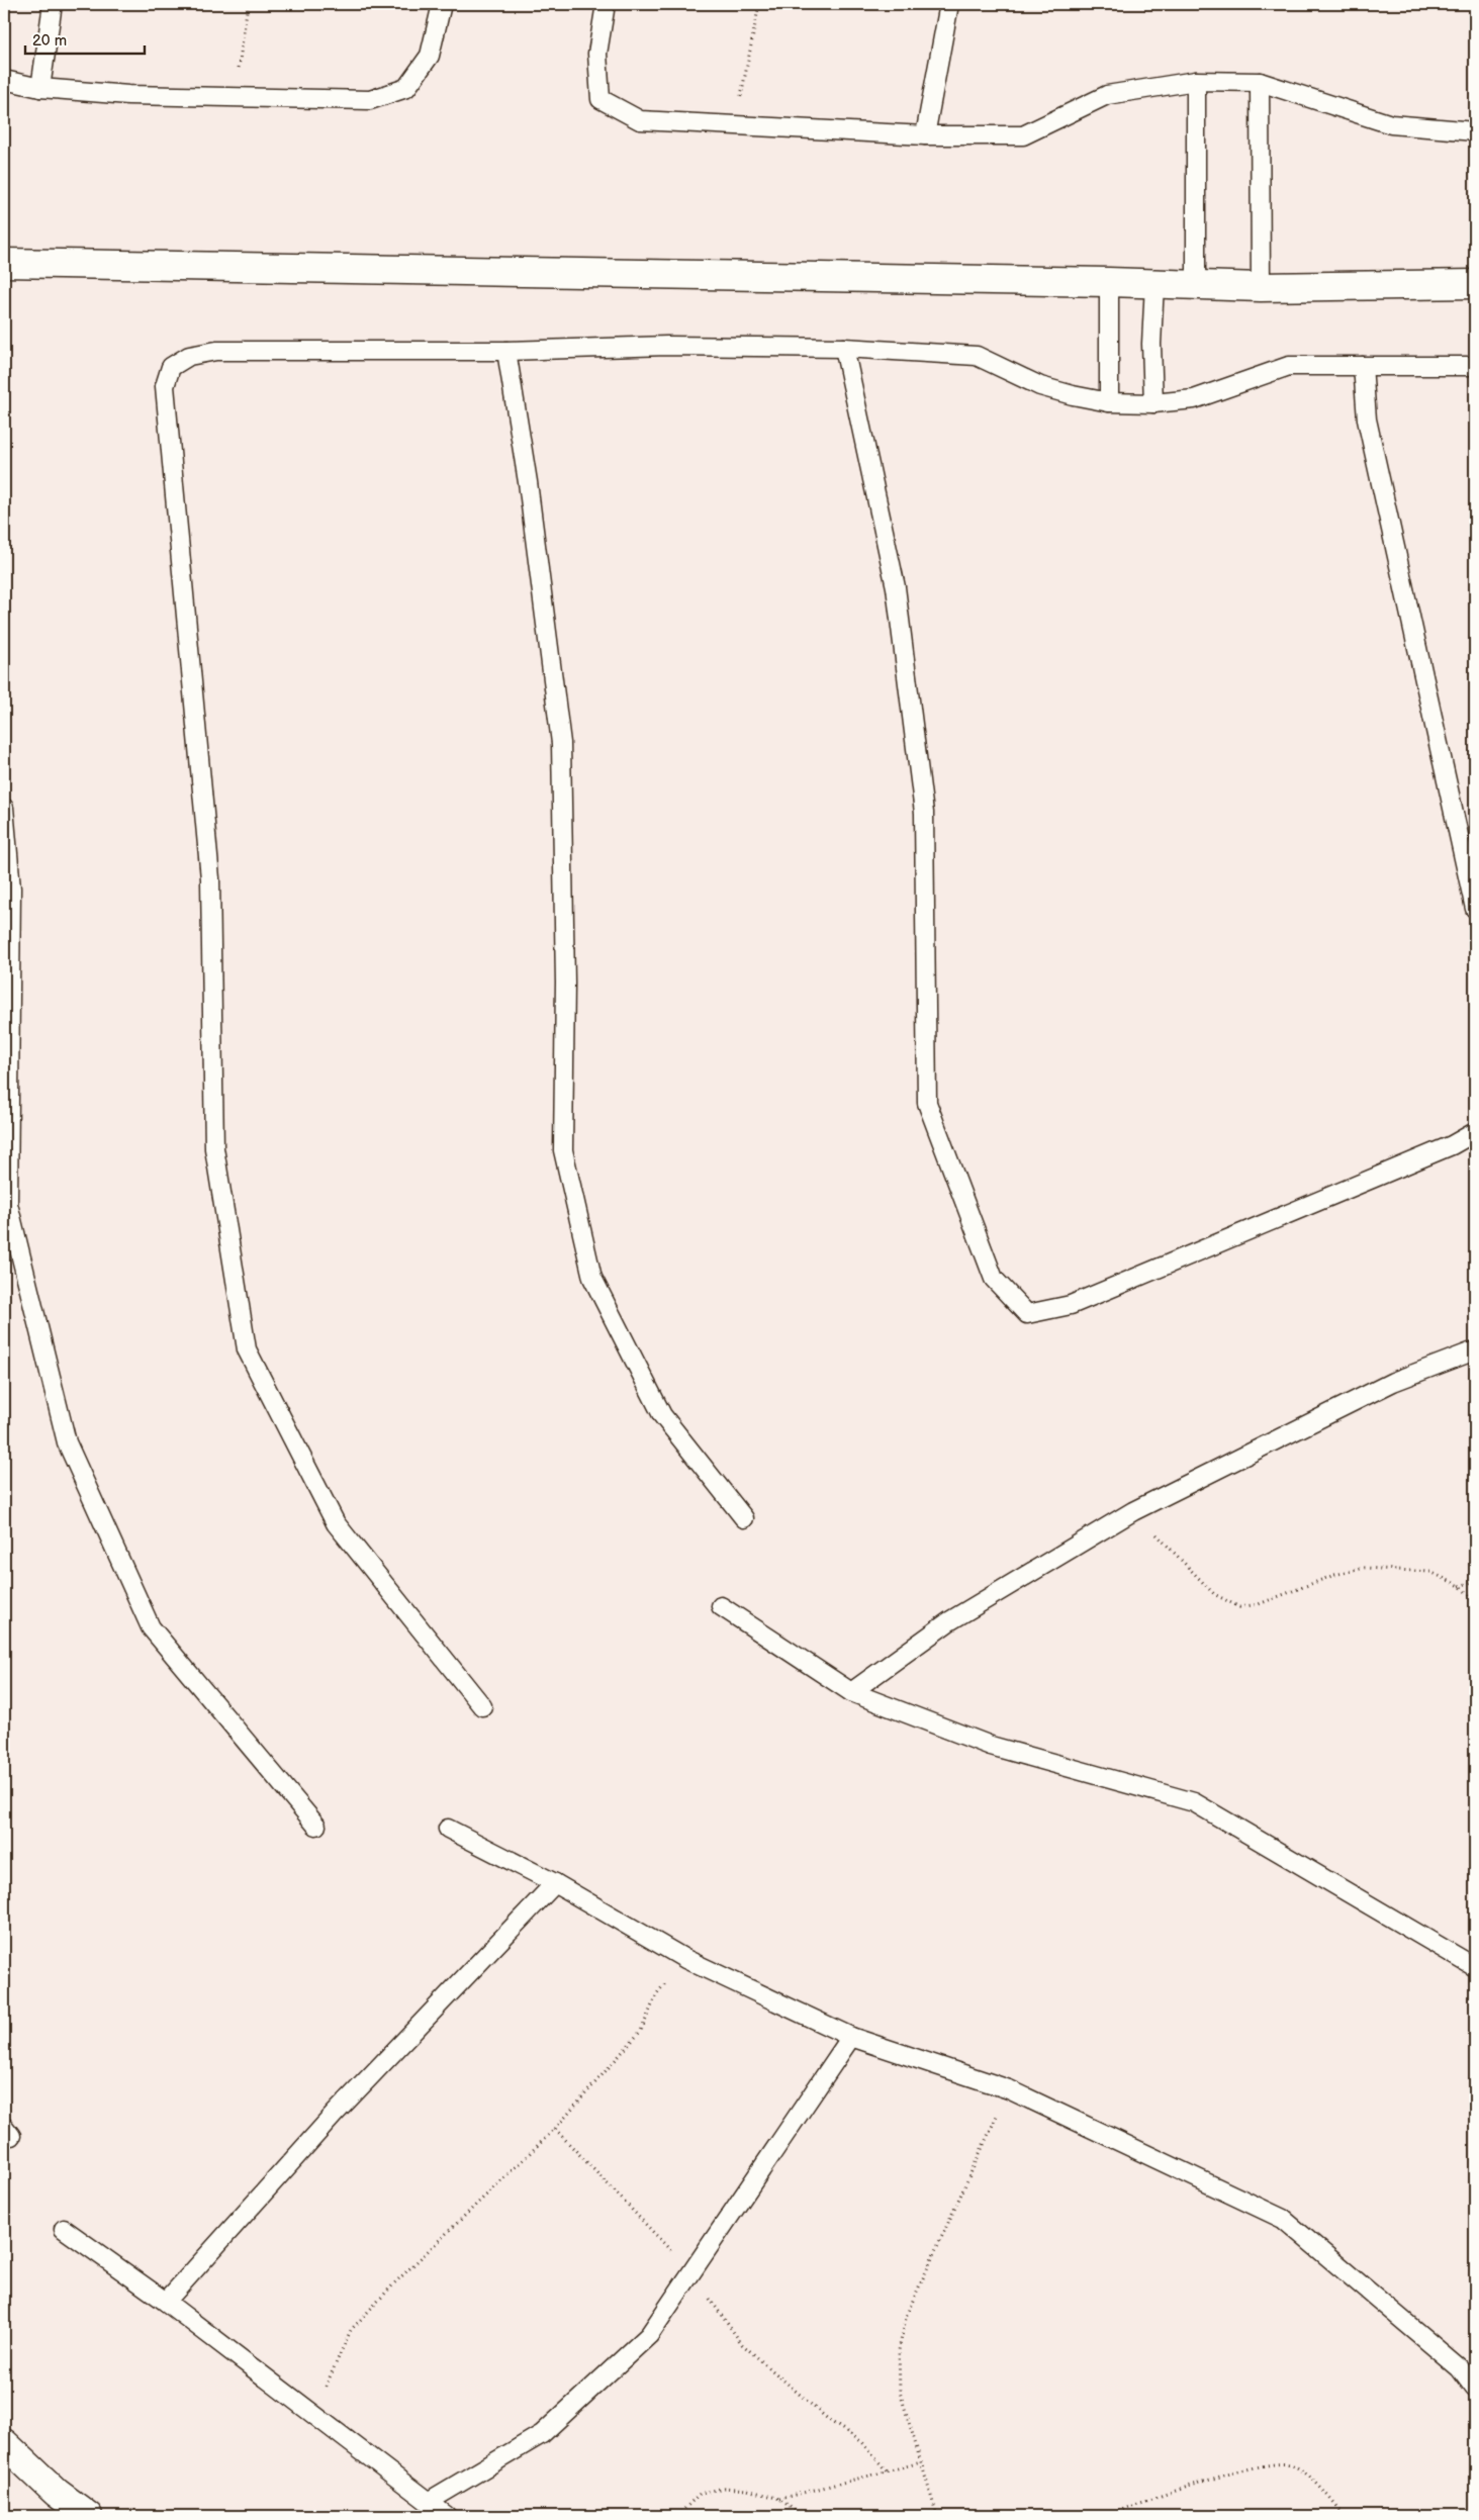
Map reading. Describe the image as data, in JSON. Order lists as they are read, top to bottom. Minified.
{"scale_bar":"20 m"}
